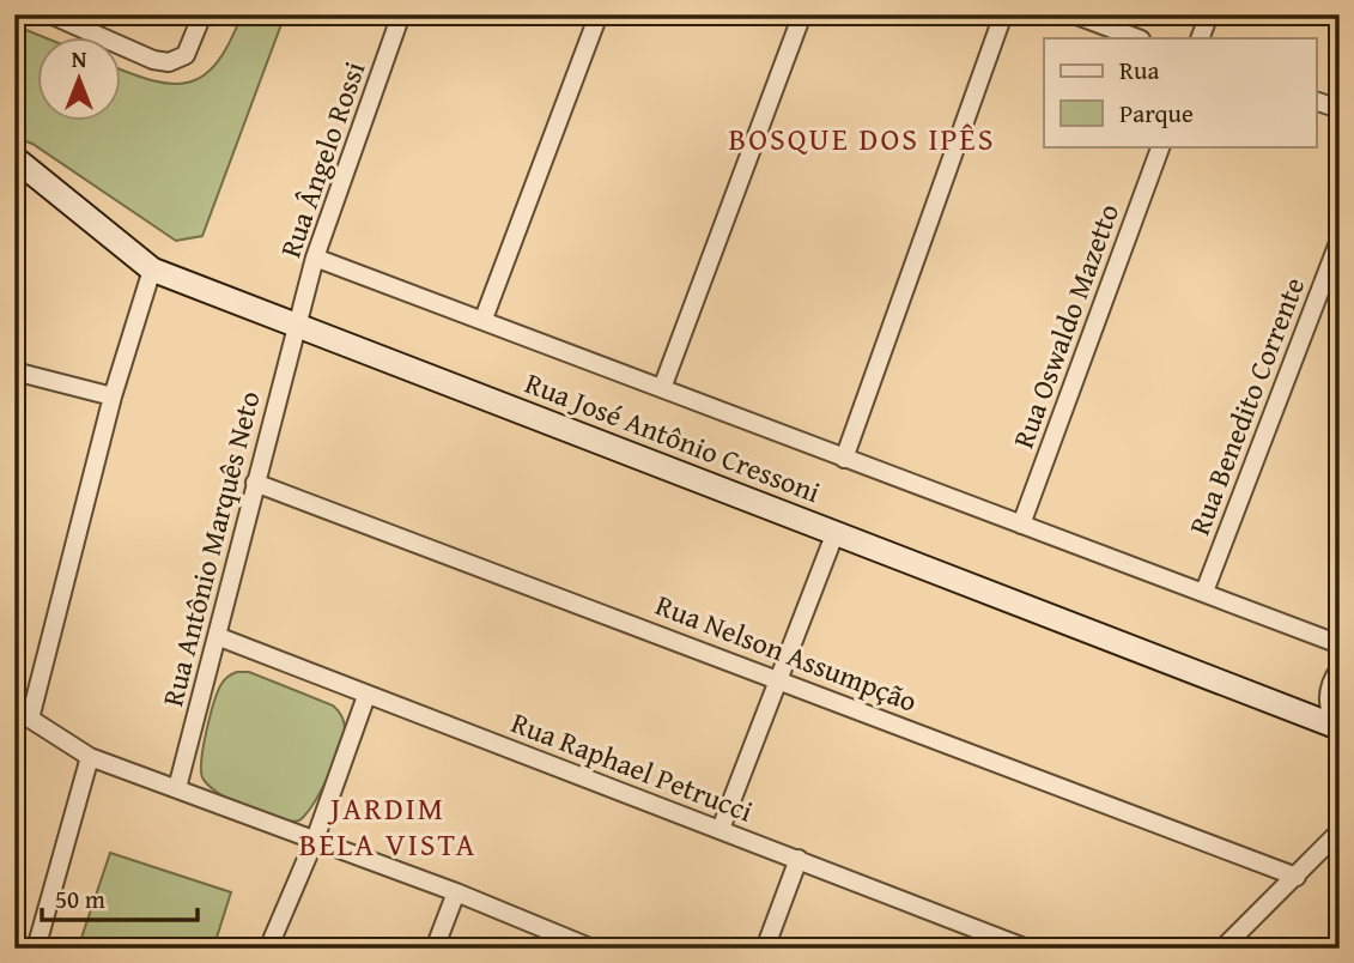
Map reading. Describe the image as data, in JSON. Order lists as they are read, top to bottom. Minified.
{"streets":{"street":["Rua Ângelo Rossi","Rua Oswaldo Mazetto","Rua Benedito Corrente","Rua José Antônio Cressoni","Rua Antônio Marquês Neto","Rua Nelson Assumpção","Rua Raphael Petrucci"]},"crossings":[["Rua Ângelo Rossi","Rua José Antônio Cressoni"],["Rua Ângelo Rossi","Rua Antônio Marquês Neto"],["Rua Oswaldo Mazetto","Rua José Antônio Cressoni"],["Rua Benedito Corrente","Rua José Antônio Cressoni"],["Rua José Antônio Cressoni","Rua Antônio Marquês Neto"],["Rua Antônio Marquês Neto","Rua Nelson Assumpção"],["Rua Antônio Marquês Neto","Rua Raphael Petrucci"]],"districts":["BOSQUE DOS IPÊS","JARDIM BELA VISTA"],"legend":["Rua","Parque"],"scale_bar":"50 m","north":"top"}
